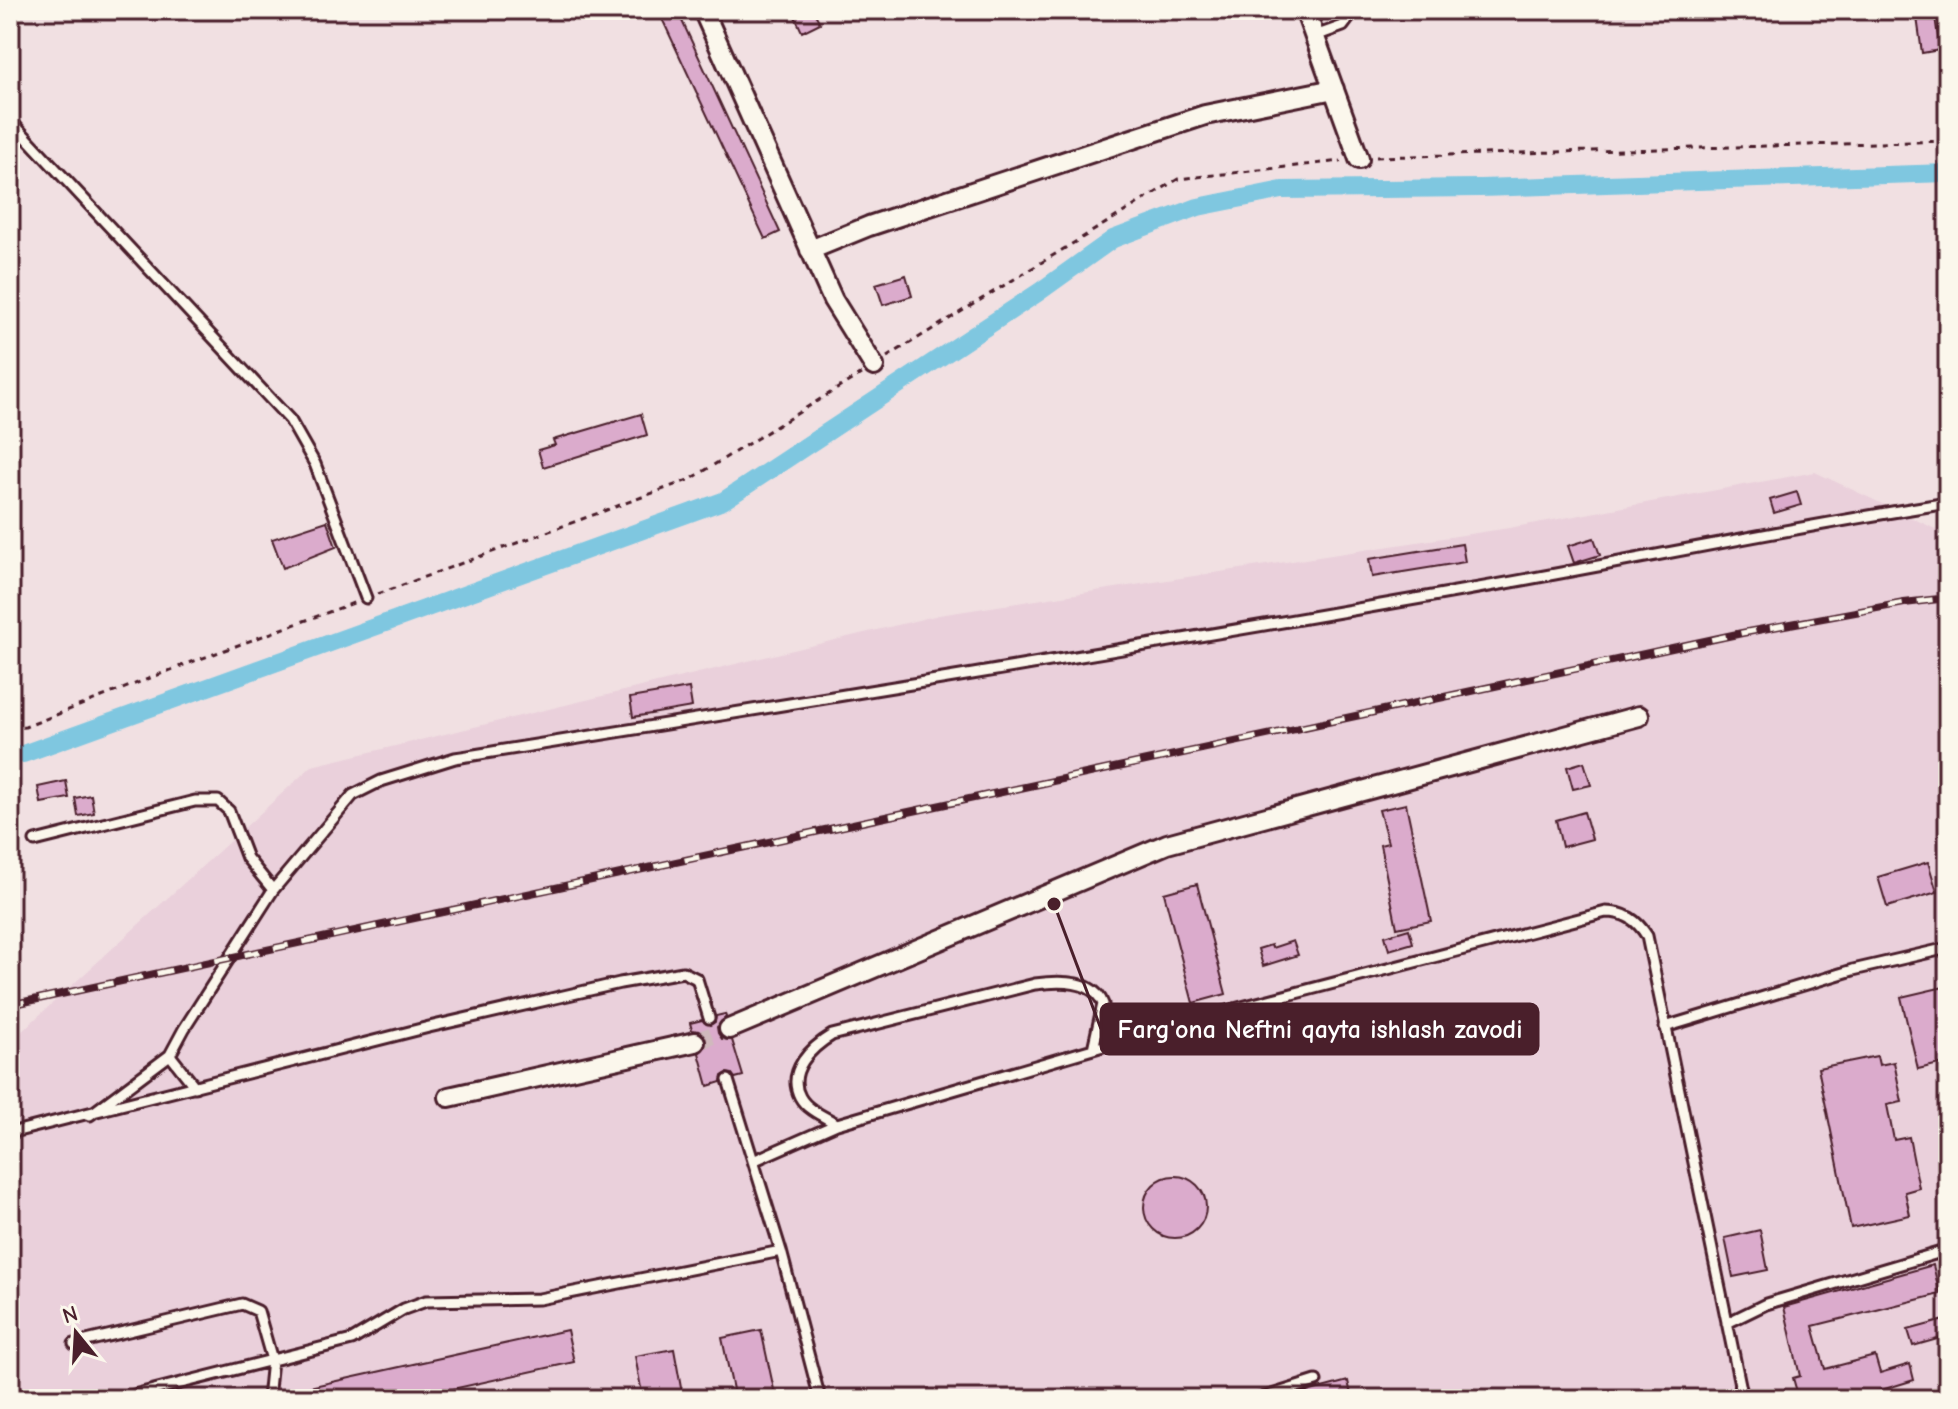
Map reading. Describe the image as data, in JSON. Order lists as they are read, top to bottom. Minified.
{"places":["Farg'ona Neftni qayta ishlash zavodi"],"north":"top"}
